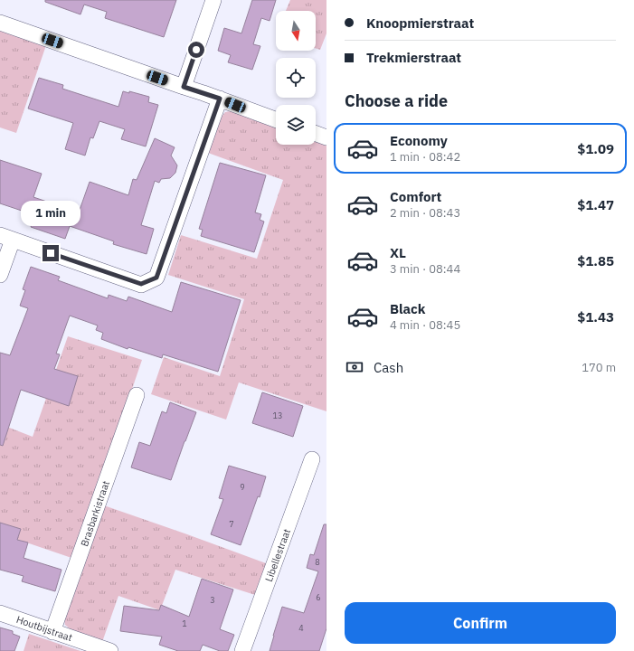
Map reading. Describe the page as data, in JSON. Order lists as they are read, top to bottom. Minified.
{"streets":{"street":["Brasbarkistraat","Libellestraat","Houtbijstraat"]},"crossings":[["Brasbarkistraat","Houtbijstraat"]],"house_numbers":["13","9","7","8","6","3","1","4"],"north":"bottom","page":{"banner":["Knoopmierstraat","Trekmierstraat"],"heading":"Choose a ride","list":[{"name":"Economy","note":"1 min · 08:42","value":"$1.09"},{"name":"Comfort","note":"2 min · 08:43","value":"$1.47"},{"name":"XL","note":"3 min · 08:44","value":"$1.85"},{"name":"Black","note":"4 min · 08:45","value":"$1.43"}],"bubble":"1 min","pay":["Cash","170 m"],"buttons":"Confirm"}}
